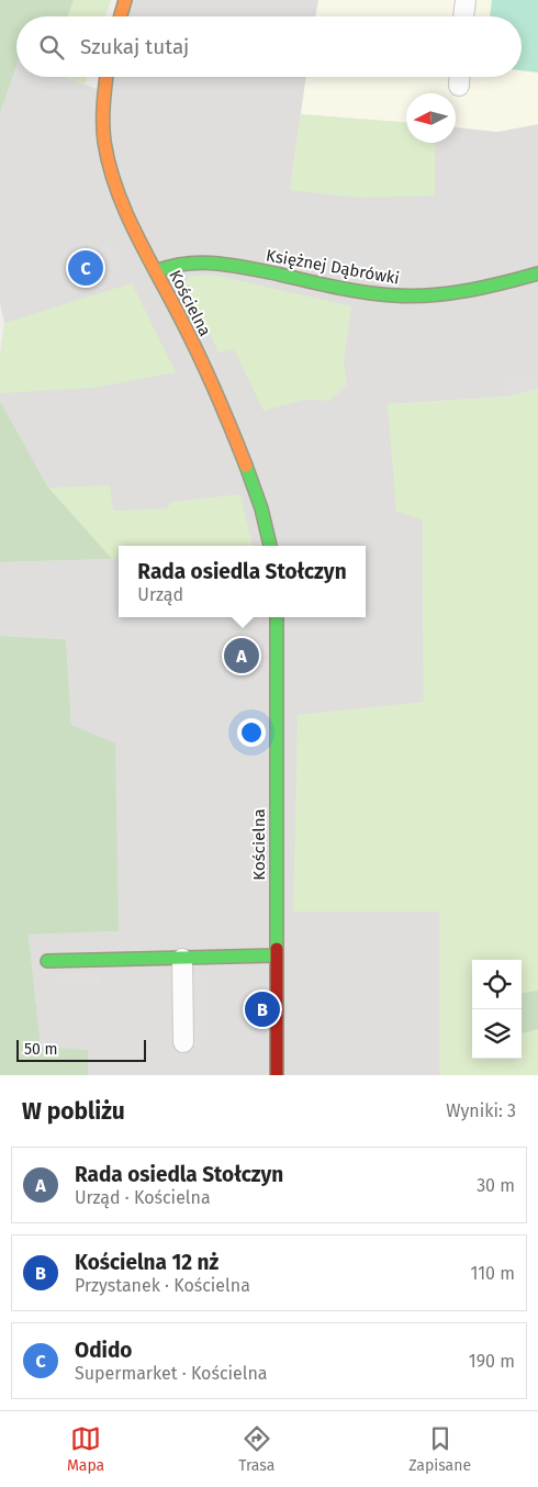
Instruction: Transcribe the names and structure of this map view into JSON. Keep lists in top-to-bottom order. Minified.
{"streets":{"street":["Księżnej Dąbrówki","Kościelna"]},"crossings":[["Księżnej Dąbrówki","Kościelna"]],"scale_bar":"50 m","north":"left","page":{"search":"Szukaj tutaj","pins":["C","A","B"],"popup":["Rada osiedla Stołczyn","Urząd"],"scale":"50 m","heading":["W pobliżu","Wyniki: 3"],"list":[{"mark":"A","name":"Rada osiedla Stołczyn","note":"Urząd · Kościelna","value":"30 m"},{"mark":"B","name":"Kościelna 12 nż","note":"Przystanek · Kościelna","value":"110 m"},{"mark":"C","name":"Odido","note":"Supermarket · Kościelna","value":"190 m"}],"nav":["Mapa","Trasa","Zapisane"]}}
